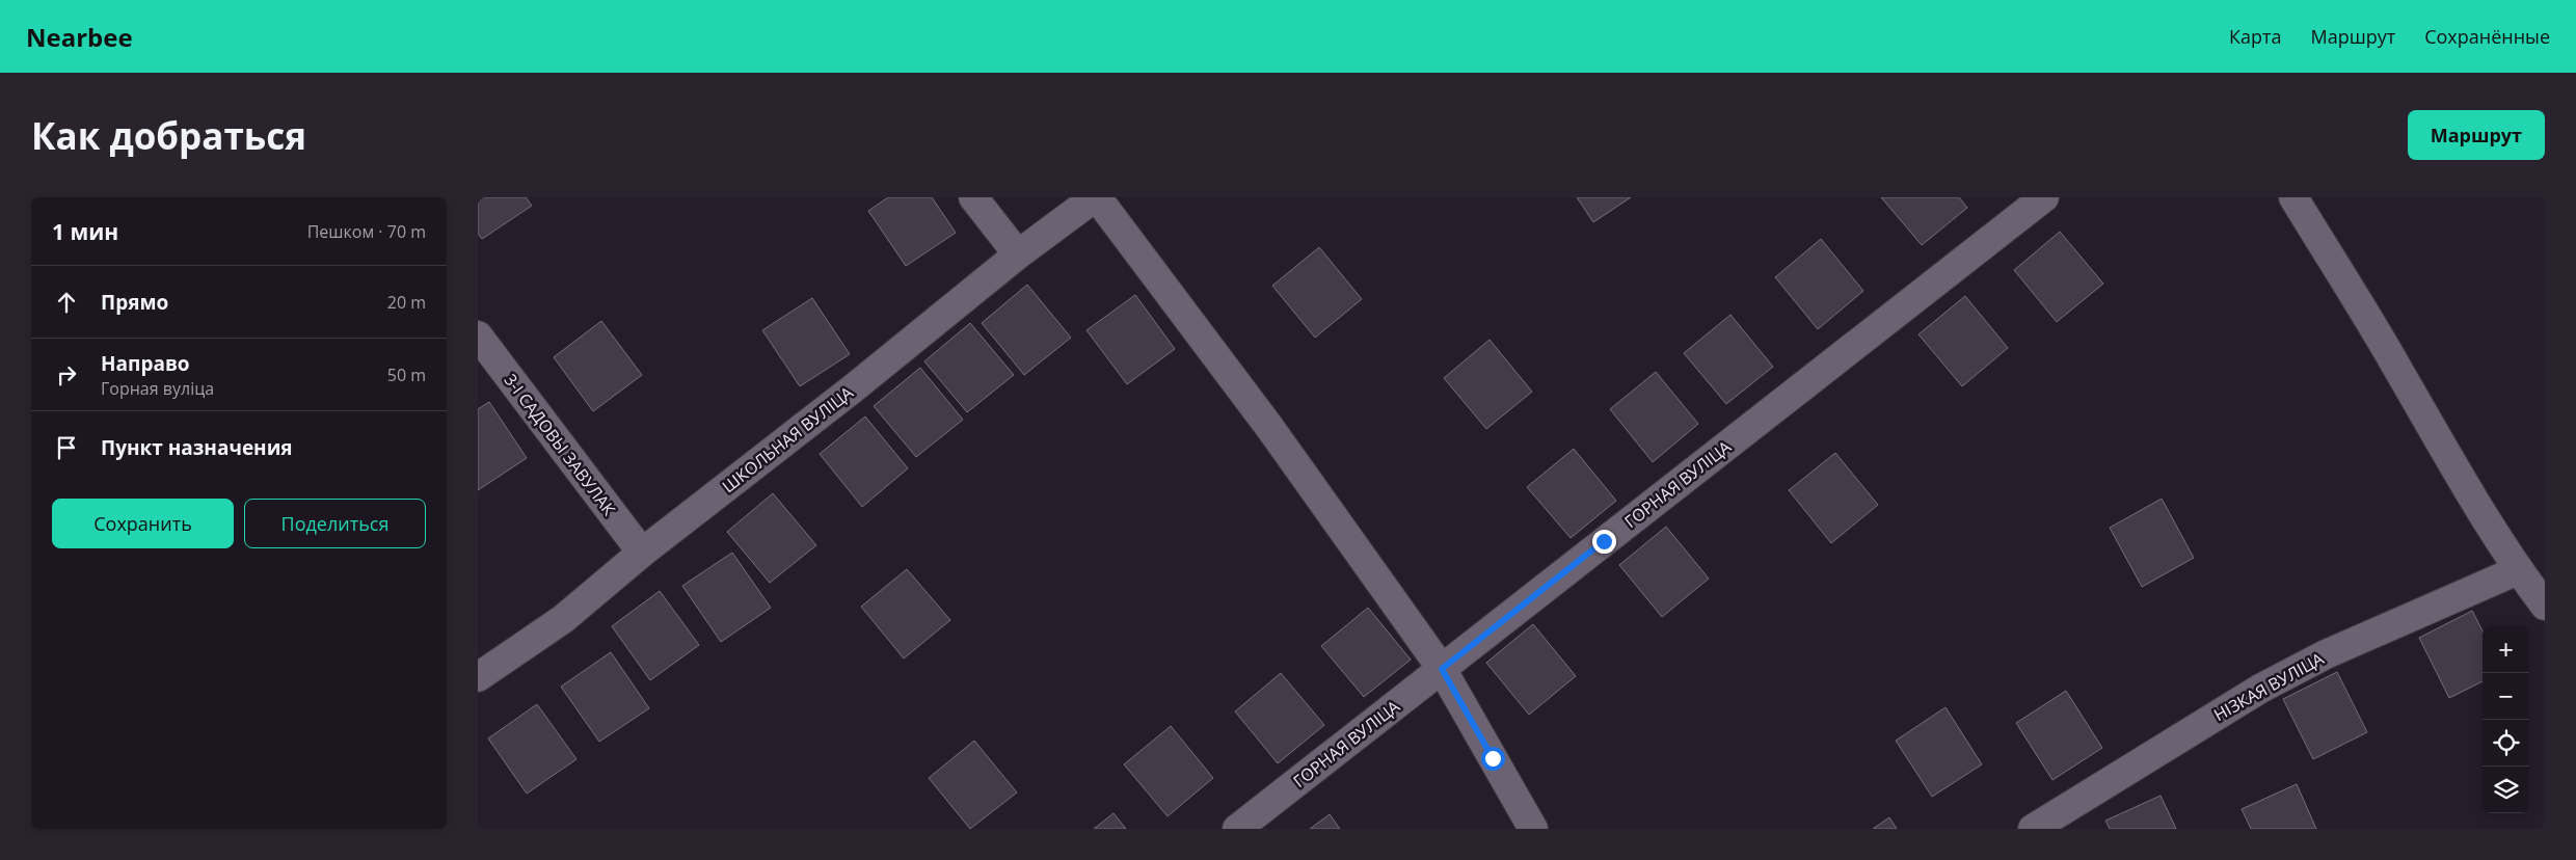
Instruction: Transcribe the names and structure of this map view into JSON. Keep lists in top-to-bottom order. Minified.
{"streets":{"street":["ШКОЛЬНАЯ ВУЛІЦА","3-І САДОВЫ ЗАВУЛАК","ГОРНАЯ ВУЛІЦА","НІЗКАЯ ВУЛІЦА"]},"crossings":[["ШКОЛЬНАЯ ВУЛІЦА","3-І САДОВЫ ЗАВУЛАК"]],"page":{"header":"Nearbee","nav":["Карта","Маршрут","Сохранённые"],"buttons":["Маршрут",["Сохранить","Поделиться"]],"title":"Как добраться","heading":["1 мин","Пешком · 70 m"],"list":[["Прямо","20 m"],["Направо","Горная вуліца","50 m"],"Пункт назначения"],"map_buttons":["+","−"]}}
